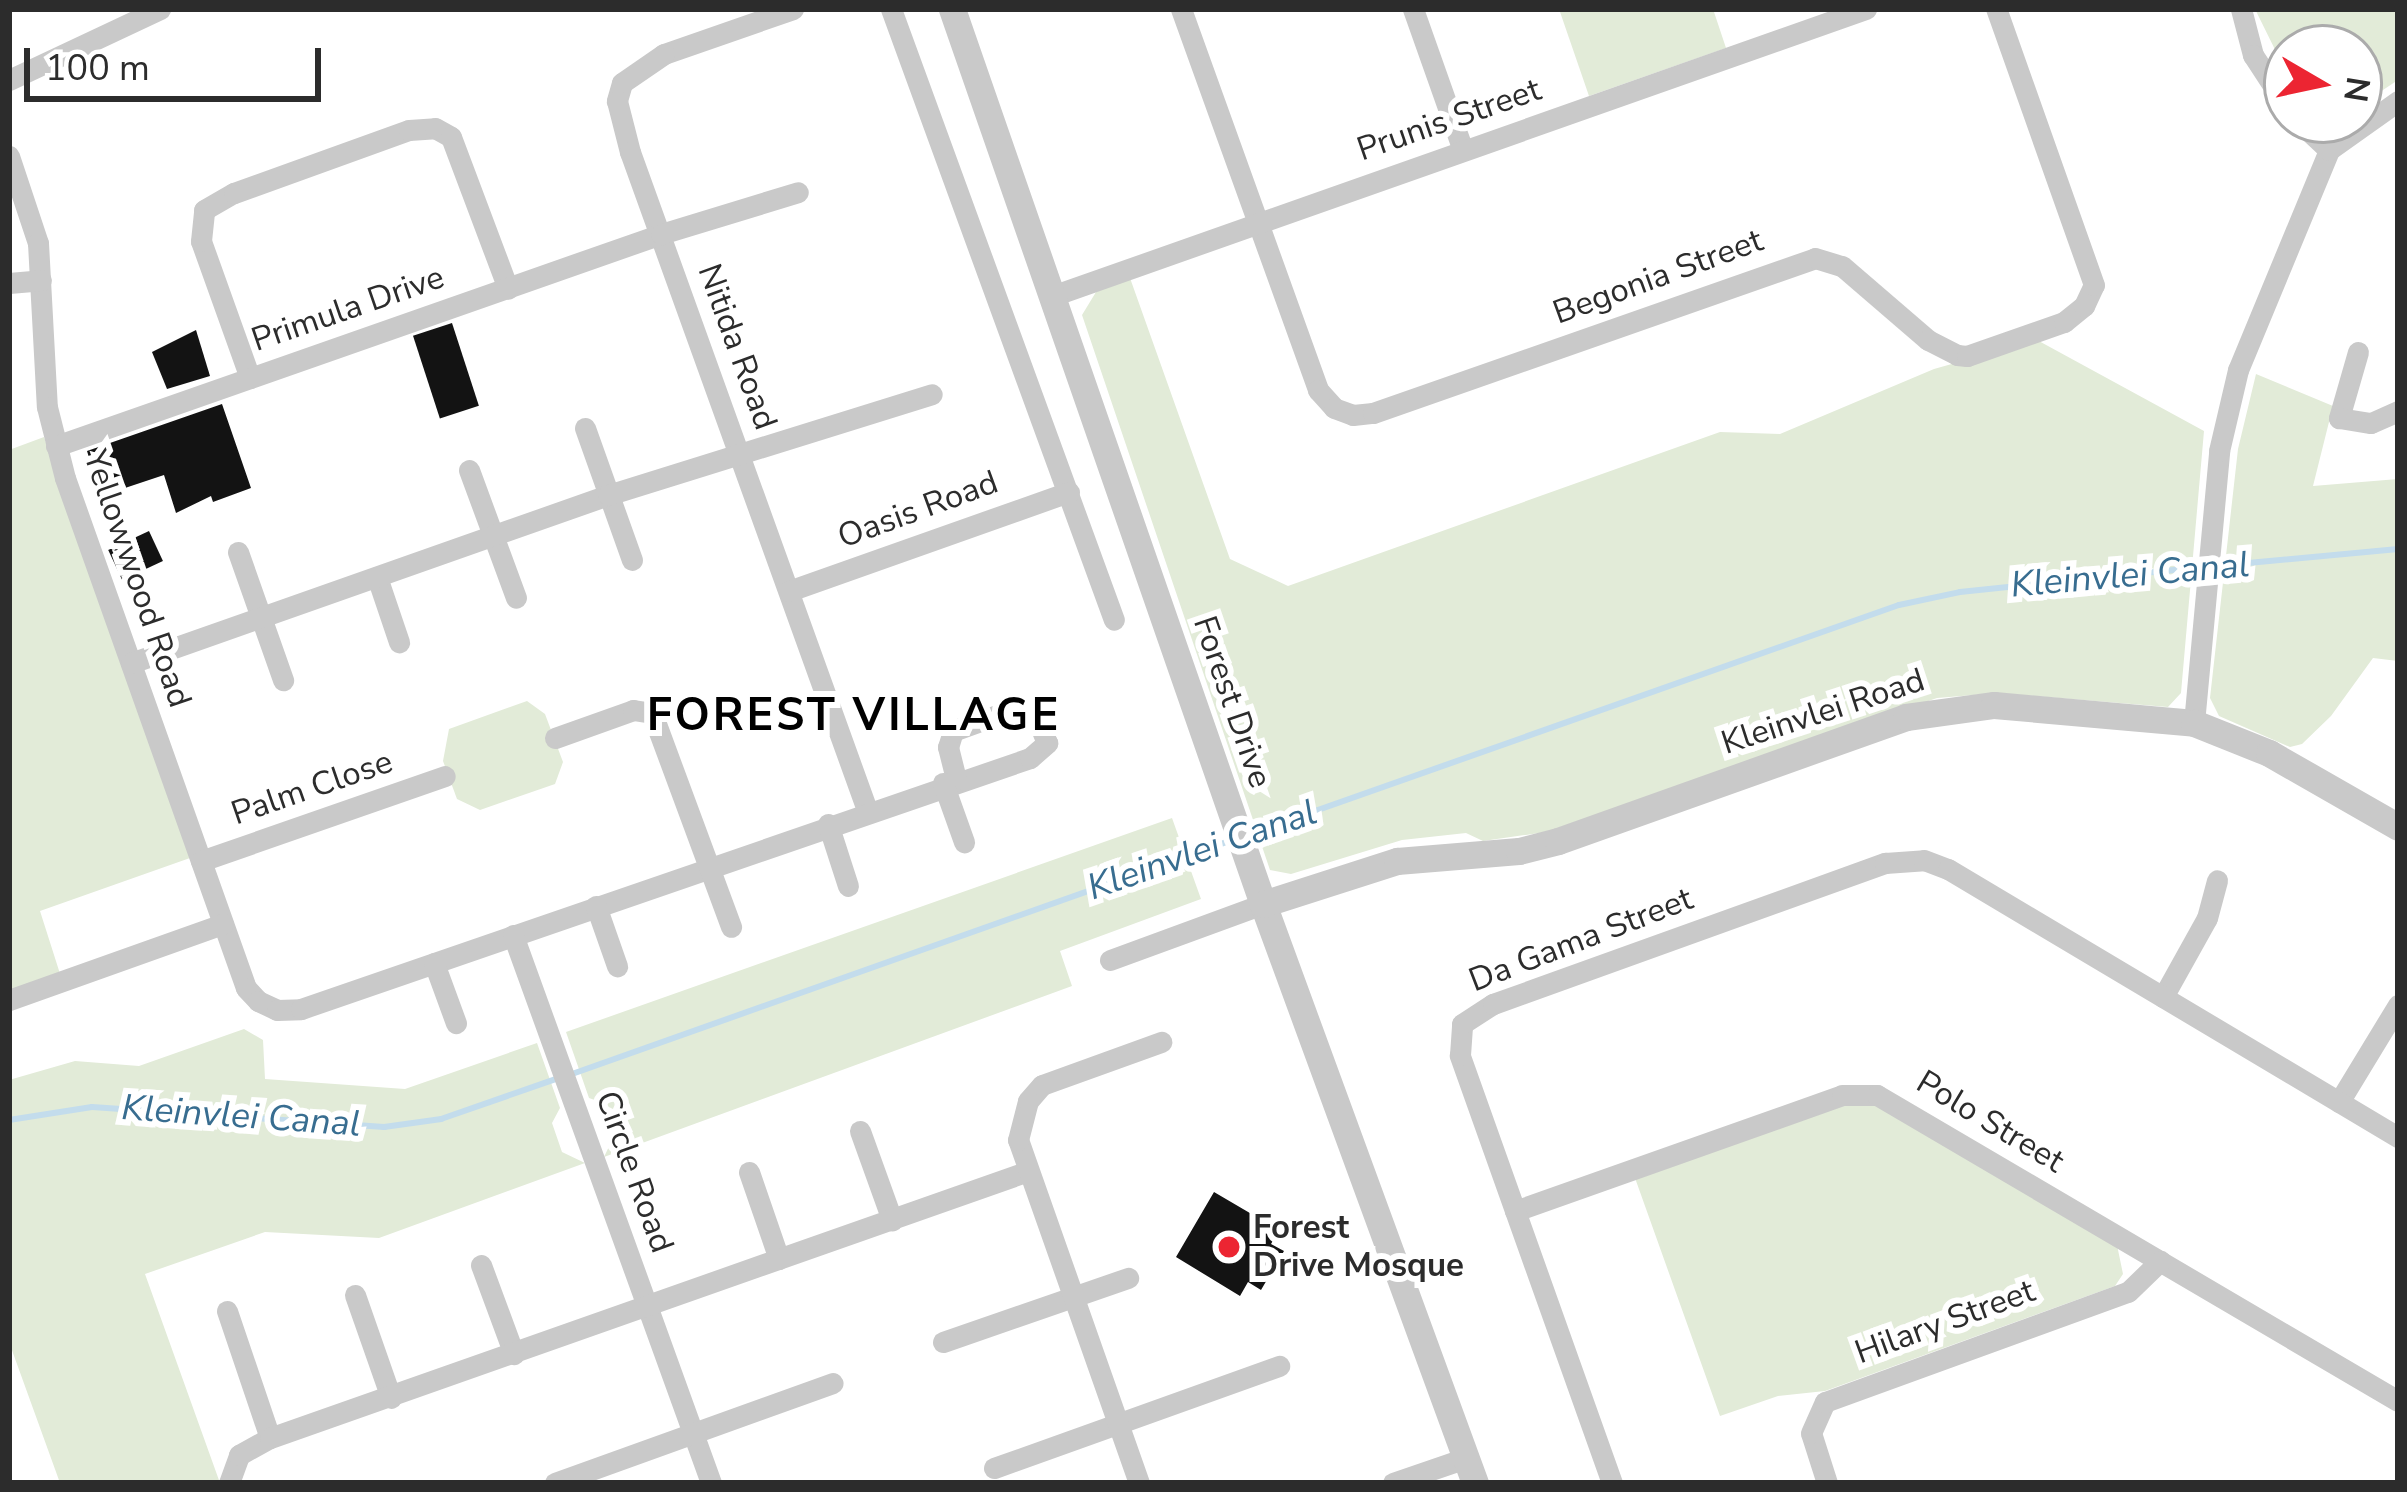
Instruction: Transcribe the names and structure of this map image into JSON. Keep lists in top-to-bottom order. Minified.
{"streets":{"street":["Prunis Street","Begonia Street","Primula Drive","Nitida Road","Oasis Road","Yellowwood Road","Forest Drive","Kleinvlei Road","Palm Close","Da Gama Street","Polo Street","Circle Road","Hilary Street"]},"crossings":[["Prunis Street","Begonia Street"],["Prunis Street","Forest Drive"],["Primula Drive","Nitida Road"],["Primula Drive","Yellowwood Road"],["Nitida Road","Oasis Road"],["Yellowwood Road","Palm Close"],["Forest Drive","Kleinvlei Road"],["Da Gama Street","Polo Street"],["Polo Street","Hilary Street"]],"districts":["FOREST VILLAGE"],"water":["Kleinvlei Canal"],"places":["Forest Drive Mosque"],"scale_bar":"100 m","north":"right"}
